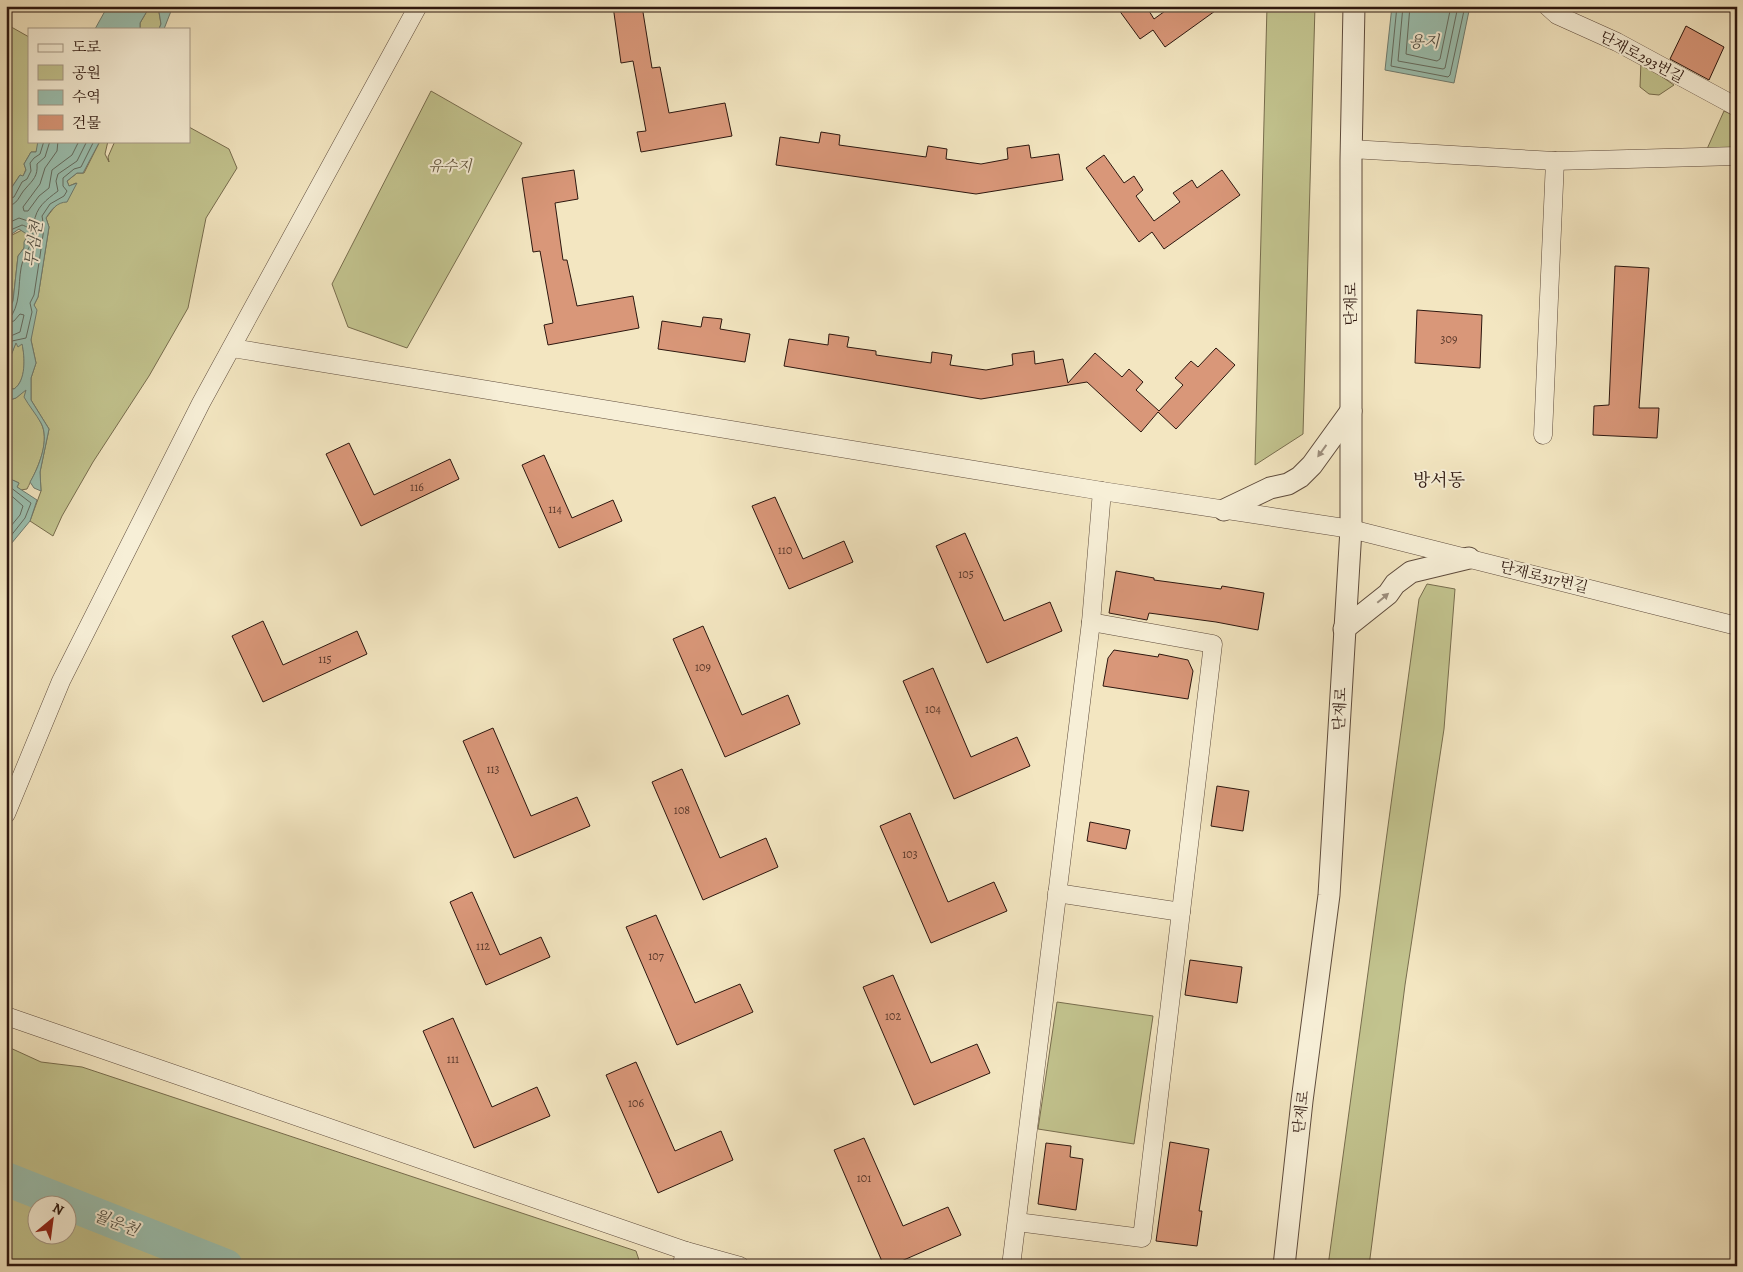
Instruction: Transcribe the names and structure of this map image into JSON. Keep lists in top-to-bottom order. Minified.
{"streets":{"street":["단재로293번길","단재로","단재로317번길"]},"crossings":[["단재로","단재로317번길"]],"districts":["방서동"],"water":["용지","무심천","월운천"],"parks":["유수지"],"house_numbers":["309","116","114","110","105","115","109","104","113","108","103","112","107","102","111","106","101"],"legend":["도로","공원","수역","건물"],"north":"top right"}
